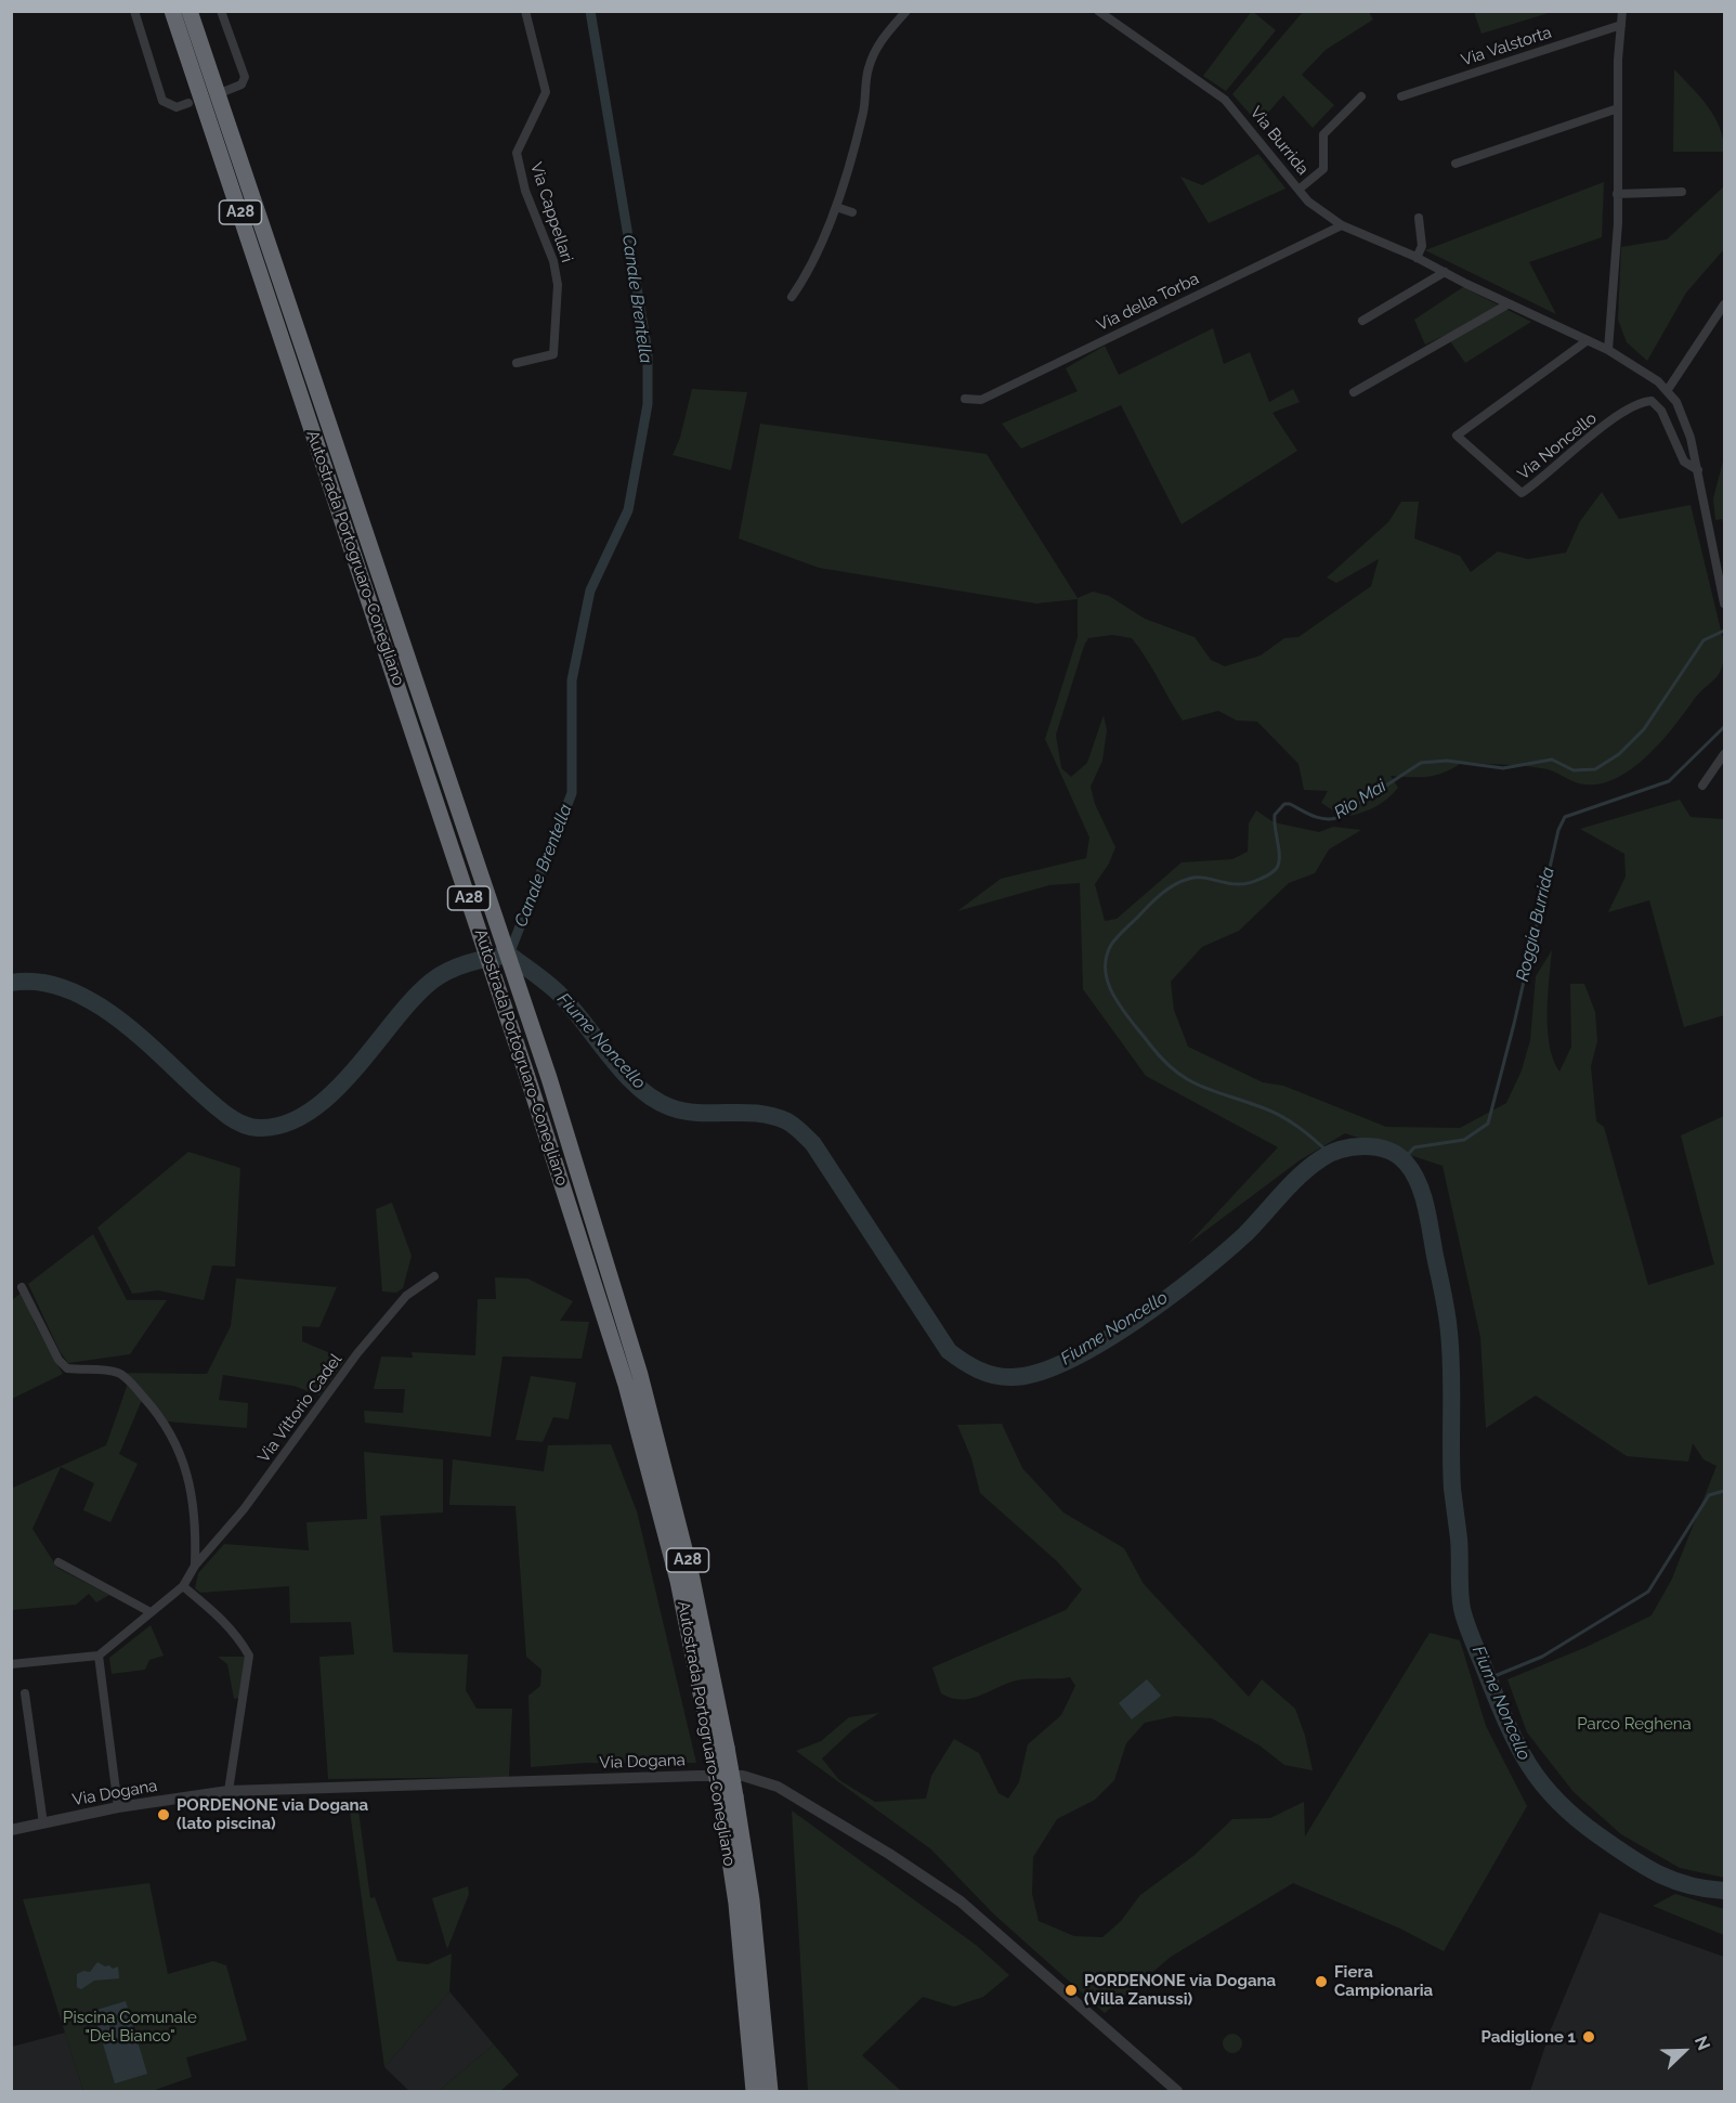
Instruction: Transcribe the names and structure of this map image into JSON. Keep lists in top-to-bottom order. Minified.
{"streets":{"highway":["A28","Autostrada Portogruaro-Conegliano"],"street":["Via Valstorta","Via Burrida","Via Cappellari","Via della Torba","Via Noncello","Via Vittorio Cadel","Via Dogana"]},"crossings":[["Via Burrida","Via della Torba"],["Via Burrida","Via Noncello"]],"water":["Canale Brentella","Rio Mai","Roggia Burrida","Fiume Noncello"],"parks":["Parco Reghena","Piscina Comunale \"Del Bianco\""],"places":["PORDENONE via Dogana (lato piscina)","Fiera Campionaria","PORDENONE via Dogana (Villa Zanussi)","Padiglione 1"],"north":"top right"}
